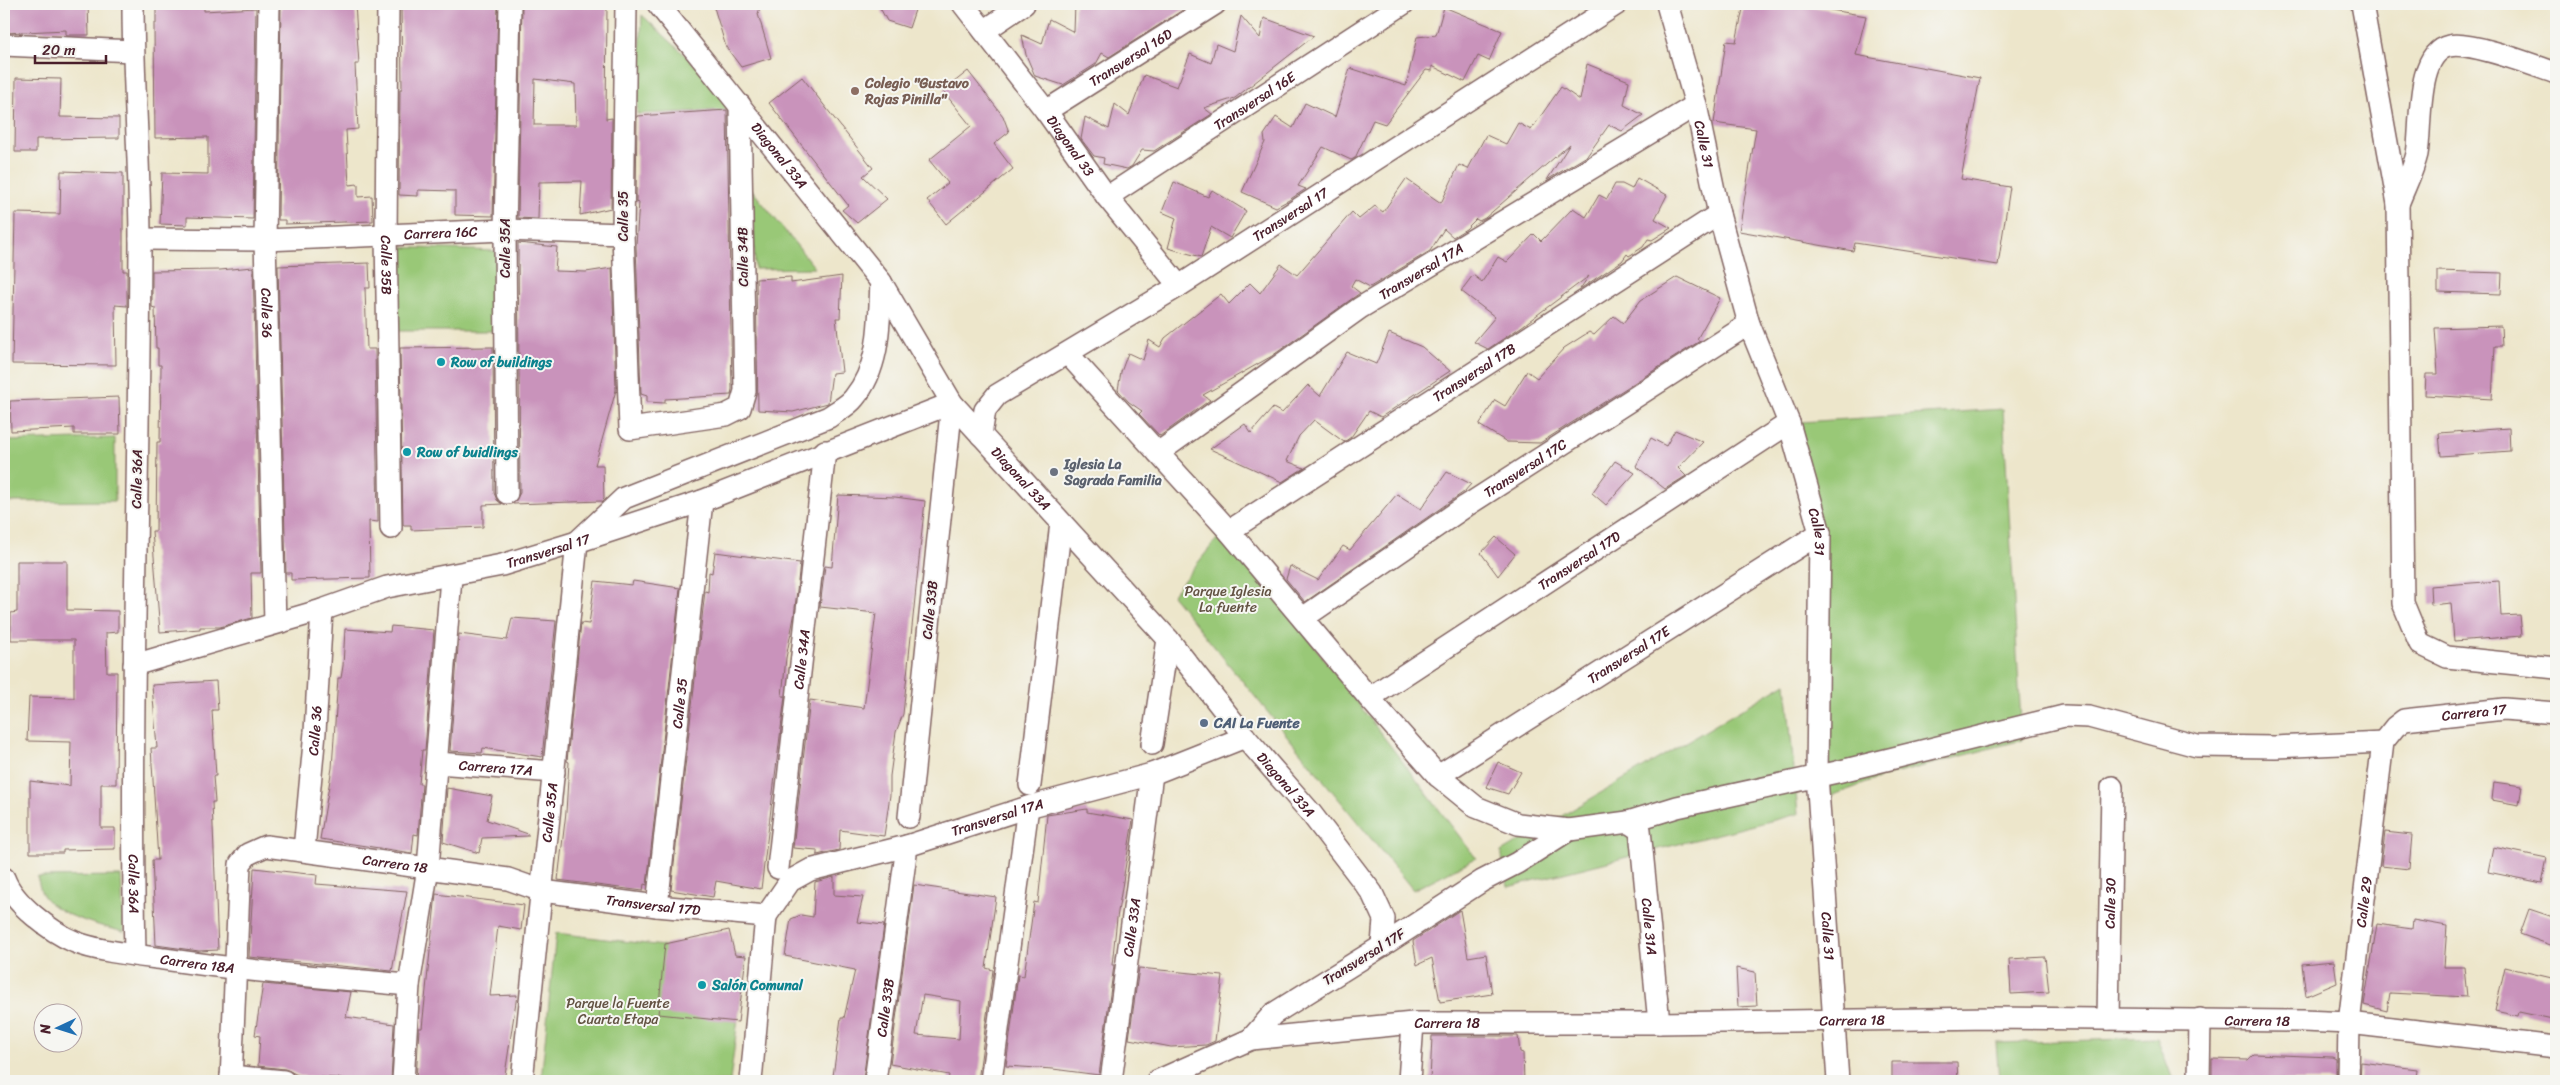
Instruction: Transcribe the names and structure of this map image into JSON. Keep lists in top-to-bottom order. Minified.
{"streets":{"street":["Transversal 16D","Transversal 16E","Calle 31","Diagonal 33","Diagonal 33A","Transversal 17","Calle 35","Carrera 16C","Calle 35A","Calle 34B","Calle 35B","Transversal 17A","Calle 36","Transversal 17B","Transversal 17C","Calle 36A","Transversal 17D","Calle 33B","Transversal 17E","Calle 34A","Carrera 17","Carrera 17A","Carrera 18","Calle 29","Calle 30","Calle 31A","Calle 33A","Transversal 17F","Carrera 18A"]},"crossings":[["Transversal 16D","Diagonal 33"],["Transversal 16E","Diagonal 33"],["Calle 31","Transversal 17A"],["Calle 31","Transversal 17B"],["Calle 31","Transversal 17C"],["Calle 31","Transversal 17D"],["Calle 31","Transversal 17E"],["Calle 31","Carrera 17"],["Calle 31","Carrera 18"],["Diagonal 33","Transversal 17"],["Diagonal 33A","Transversal 17"],["Diagonal 33A","Calle 34B"],["Diagonal 33A","Transversal 17A"],["Diagonal 33A","Calle 33B"],["Diagonal 33A","Transversal 17F"],["Transversal 17","Calle 35"],["Transversal 17","Calle 35A"],["Transversal 17","Calle 36"],["Transversal 17","Calle 36A"],["Transversal 17","Calle 33B"],["Transversal 17","Calle 34A"],["Calle 35","Carrera 16C"],["Calle 35","Calle 34B"],["Calle 35","Transversal 17D"],["Carrera 16C","Calle 35A"],["Carrera 16C","Calle 35B"],["Carrera 16C","Calle 36"],["Carrera 16C","Calle 36A"],["Calle 35A","Transversal 17D"],["Calle 35A","Carrera 17A"],["Calle 35A","Carrera 18"],["Transversal 17A","Transversal 17D"],["Transversal 17A","Calle 33B"],["Transversal 17A","Calle 33A"],["Calle 36","Carrera 18"],["Calle 36A","Carrera 18A"],["Transversal 17D","Carrera 18"],["Carrera 17","Calle 29"],["Carrera 17","Calle 31A"],["Carrera 18","Calle 29"],["Carrera 18","Calle 30"],["Carrera 18","Calle 31A"],["Carrera 18","Transversal 17F"],["Carrera 18","Carrera 18A"]],"parks":["Parque Iglesia La fuente","Parque la Fuente Cuarta Etapa"],"places":["Colegio \"Gustavo Rojas Pinilla\"","Row of buildings","Row of buidlings","Iglesia La Sagrada Familia","CAI La Fuente","Salón Comunal"],"scale_bar":"20 m","north":"left"}
